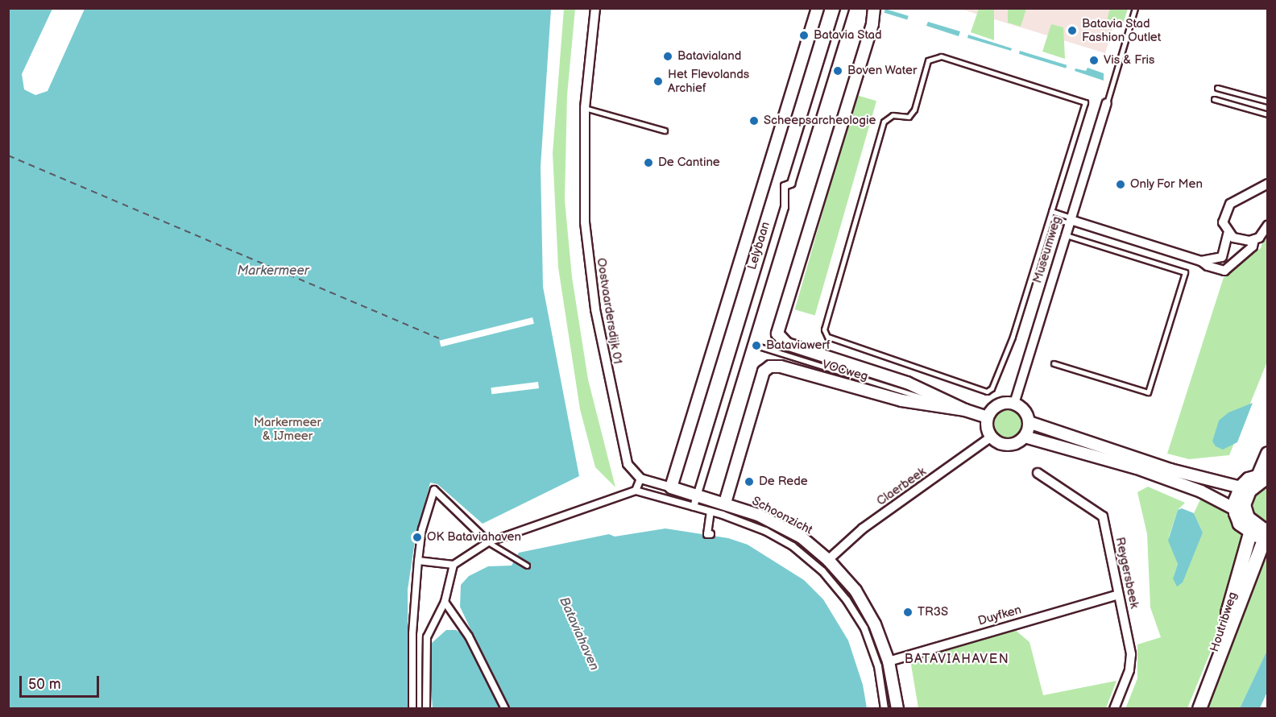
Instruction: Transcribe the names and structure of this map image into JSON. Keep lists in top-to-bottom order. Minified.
{"streets":{"main road":["Houtribweg"],"street":["Lelybaan","Museumweg","Oostvaardersdijk 01","VOCweg","Claerbeek","Schoonzicht","Reygersbeek","Duyfken"]},"crossings":[["Lelybaan","Schoonzicht"],["Museumweg","VOCweg"],["Museumweg","Claerbeek"],["VOCweg","Claerbeek"],["VOCweg","Schoonzicht"],["Claerbeek","Schoonzicht"],["Schoonzicht","Duyfken"],["Reygersbeek","Duyfken"]],"districts":["BATAVIAHAVEN"],"water":["Markermeer","Bataviahaven"],"parks":["Markermeer & IJmeer"],"places":["Batavia Stad Fashion Outlet","Batavia Stad","Batavialand","Vis & Fris","Boven Water","Het Flevolands Archief","Scheepsarcheologie","De Cantine","Only For Men","Bataviawerf","De Rede","OK Bataviahaven","TR3S"],"scale_bar":"50 m"}
